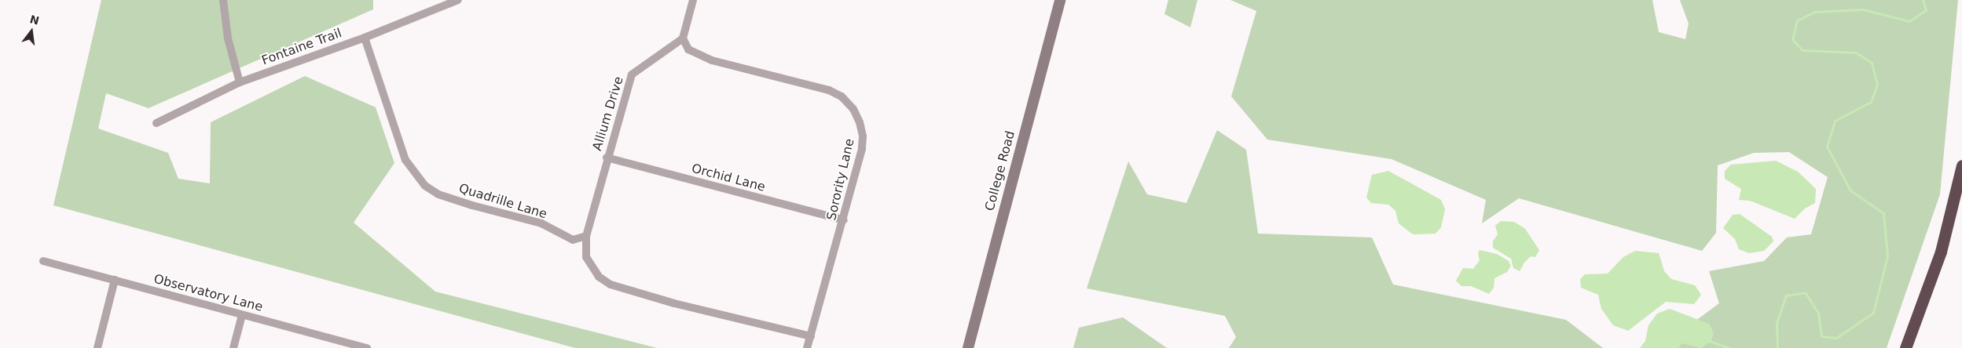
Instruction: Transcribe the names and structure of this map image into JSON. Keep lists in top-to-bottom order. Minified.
{"streets":{"street":["Fontaine Trail","Allium Drive","College Road","Orchid Lane","Sorority Lane","Quadrille Lane","Observatory Lane"]},"crossings":[["Fontaine Trail","Quadrille Lane"],["Allium Drive","Orchid Lane"],["Allium Drive","Sorority Lane"],["Allium Drive","Quadrille Lane"],["Orchid Lane","Sorority Lane"]],"north":"top"}
